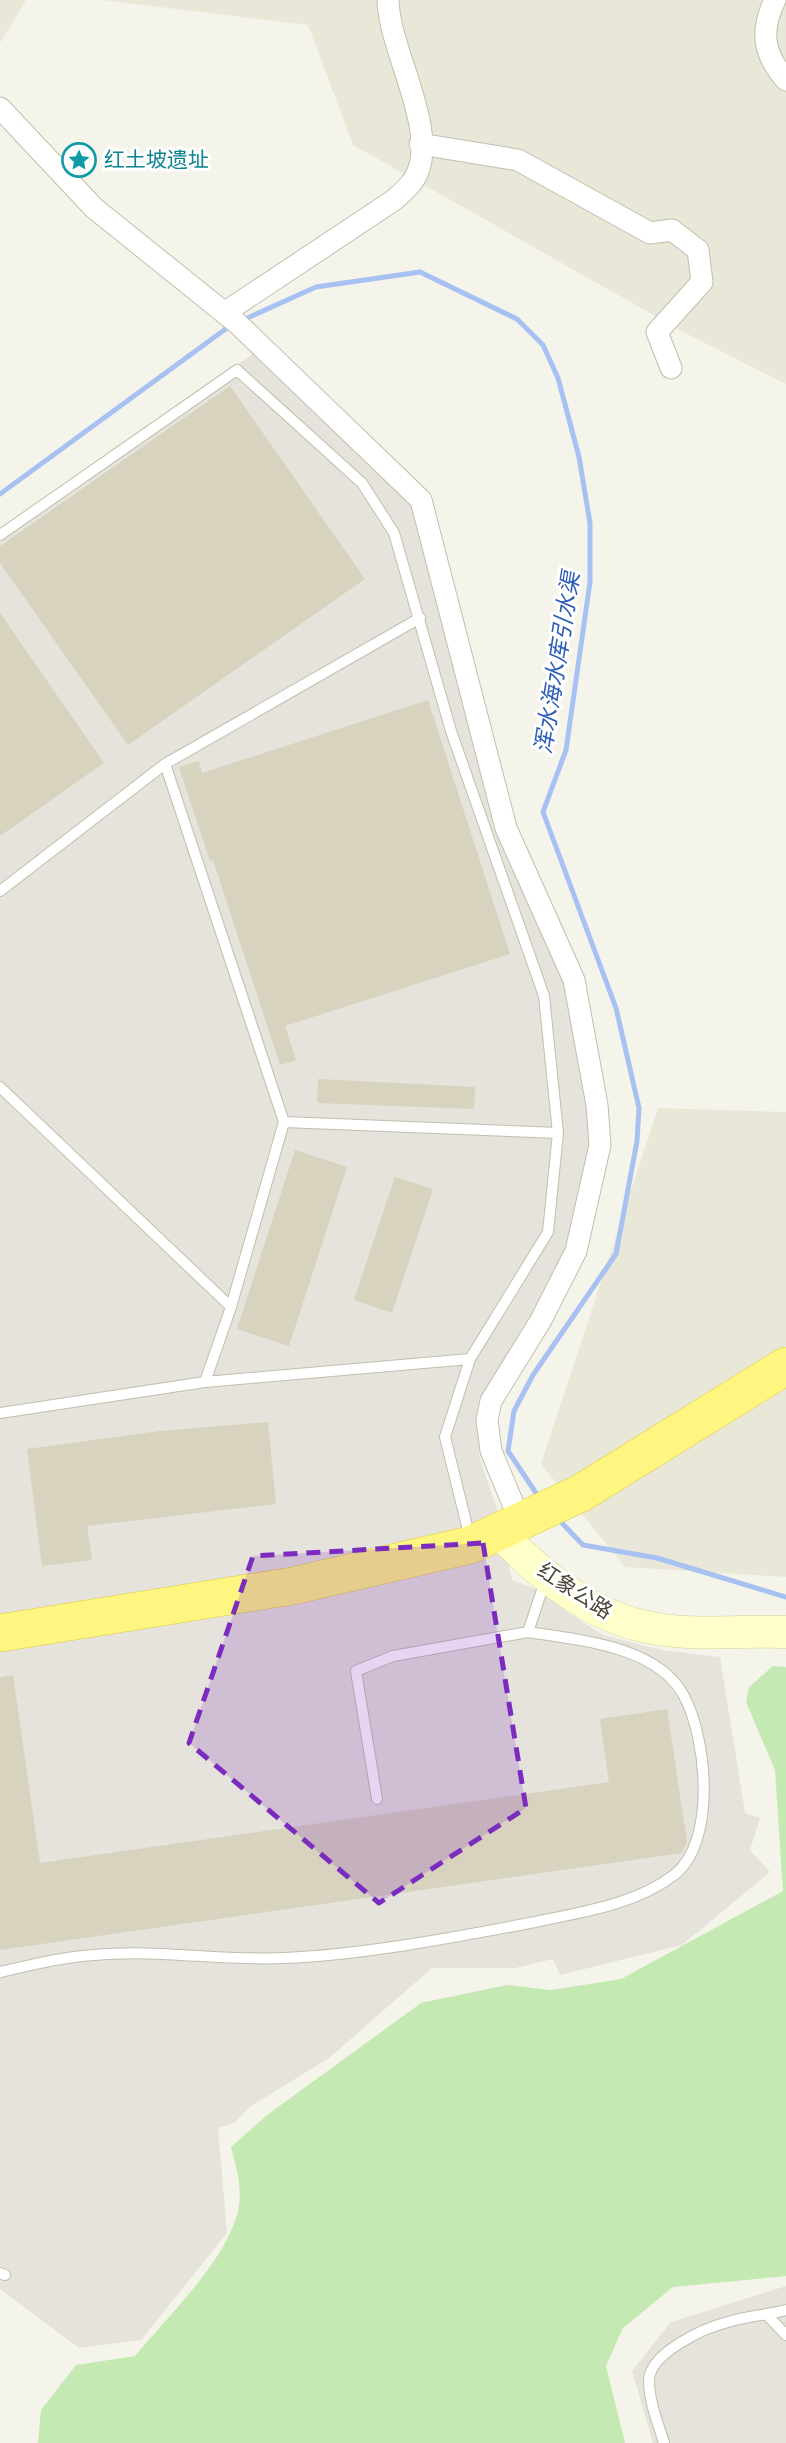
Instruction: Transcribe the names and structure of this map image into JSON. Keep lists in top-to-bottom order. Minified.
{"streets":{"main road":["红象公路"]},"water":["浑水海水库引水渠"],"places":{"place":["红土坡遗址"]}}
